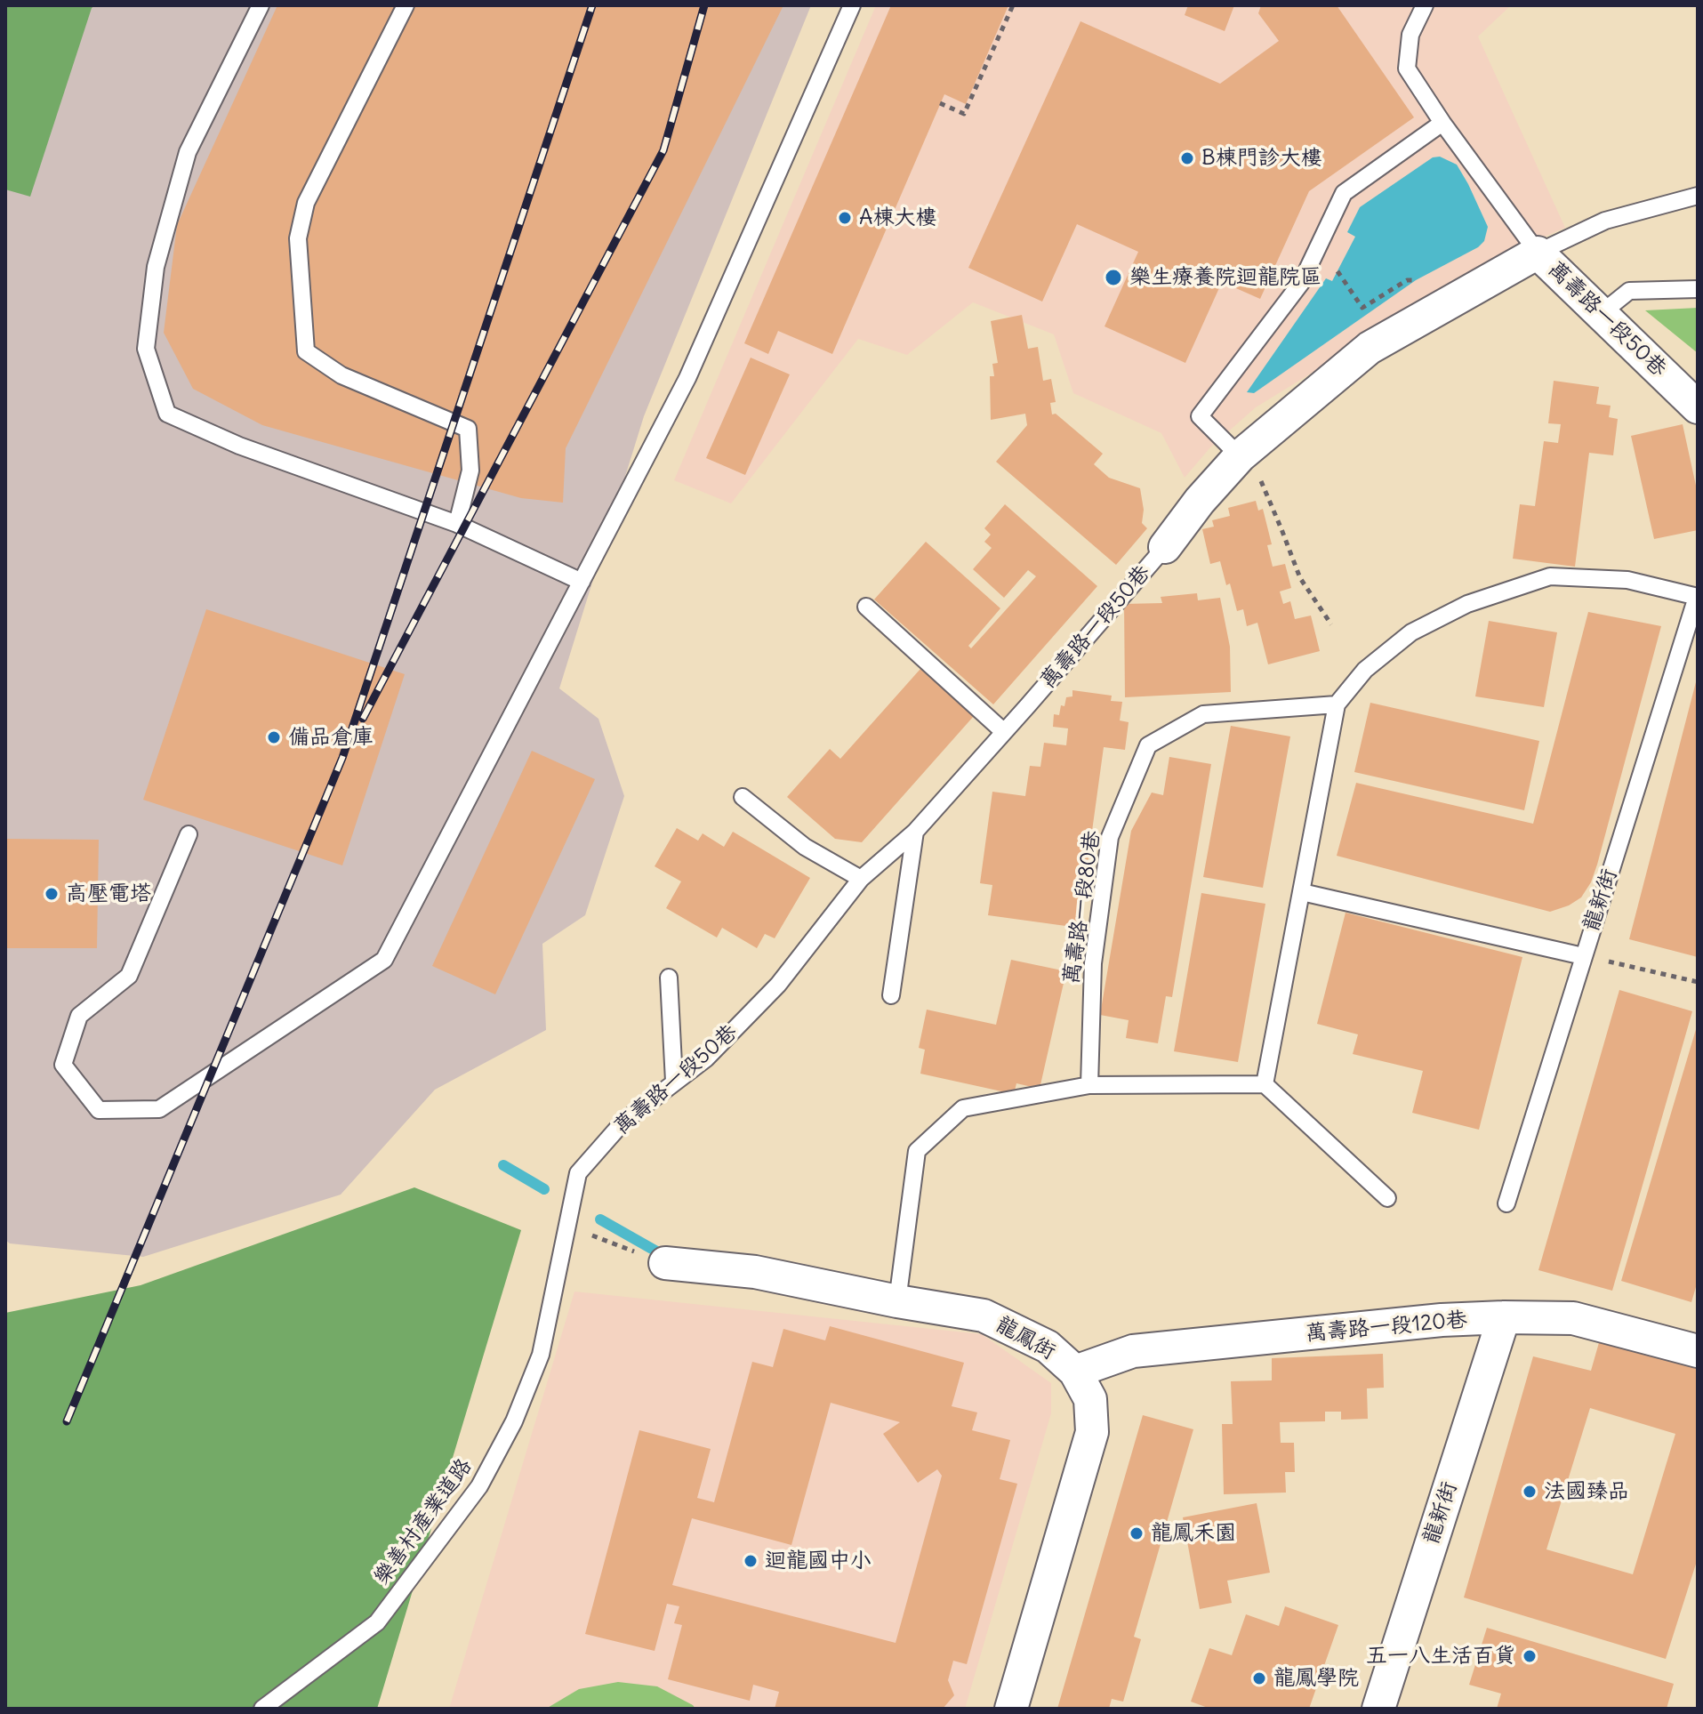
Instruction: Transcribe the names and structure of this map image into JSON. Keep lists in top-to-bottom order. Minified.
{"streets":{"street":["萬壽路一段50巷","龍新街","萬壽路一段120巷","龍鳳街"],"lane":["萬壽路一段80巷","樂善村產業道路"]},"crossings":[["萬壽路一段50巷","樂善村產業道路"],["龍新街","萬壽路一段120巷"],["萬壽路一段120巷","龍鳳街"]],"places":["B棟門診大樓","A棟大樓","樂生療養院迴龍院區","備品倉庫","高壓電塔","法國臻品","龍鳳禾園","迴龍國中小","五一八生活百貨","龍鳳學院"]}
